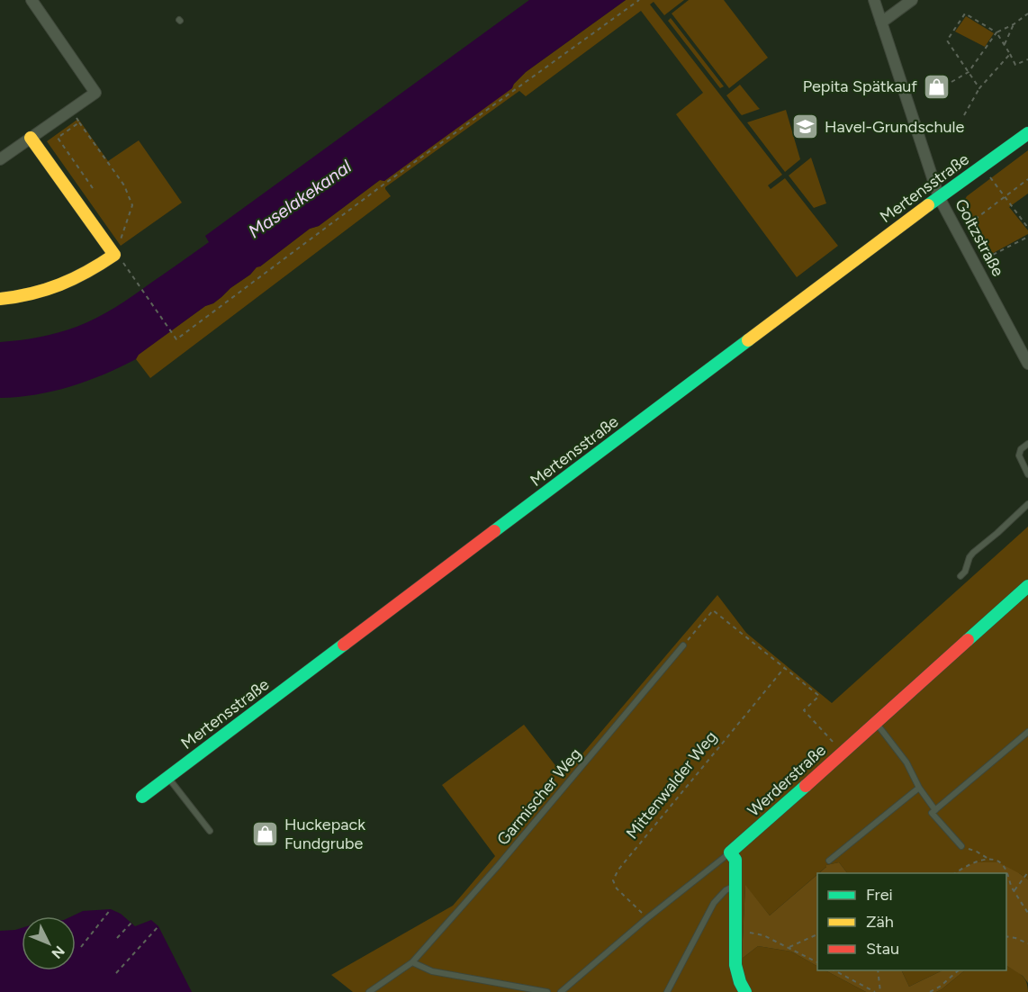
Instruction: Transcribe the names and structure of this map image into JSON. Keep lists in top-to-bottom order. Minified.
{"streets":{"street":["Mertensstraße","Goltzstraße","Werderstraße"],"lane":["Garmischer Weg"],"path":["Mittenwalder Weg"]},"crossings":[["Mertensstraße","Goltzstraße"],["Werderstraße","Mittenwalder Weg"]],"water":["Maselakekanal"],"places":{"shop":["Pepita Spätkauf","Huckepack Fundgrube"],"school or university":["Havel-Grundschule"]},"legend":["Frei","Zäh","Stau"],"north":"bottom right"}
